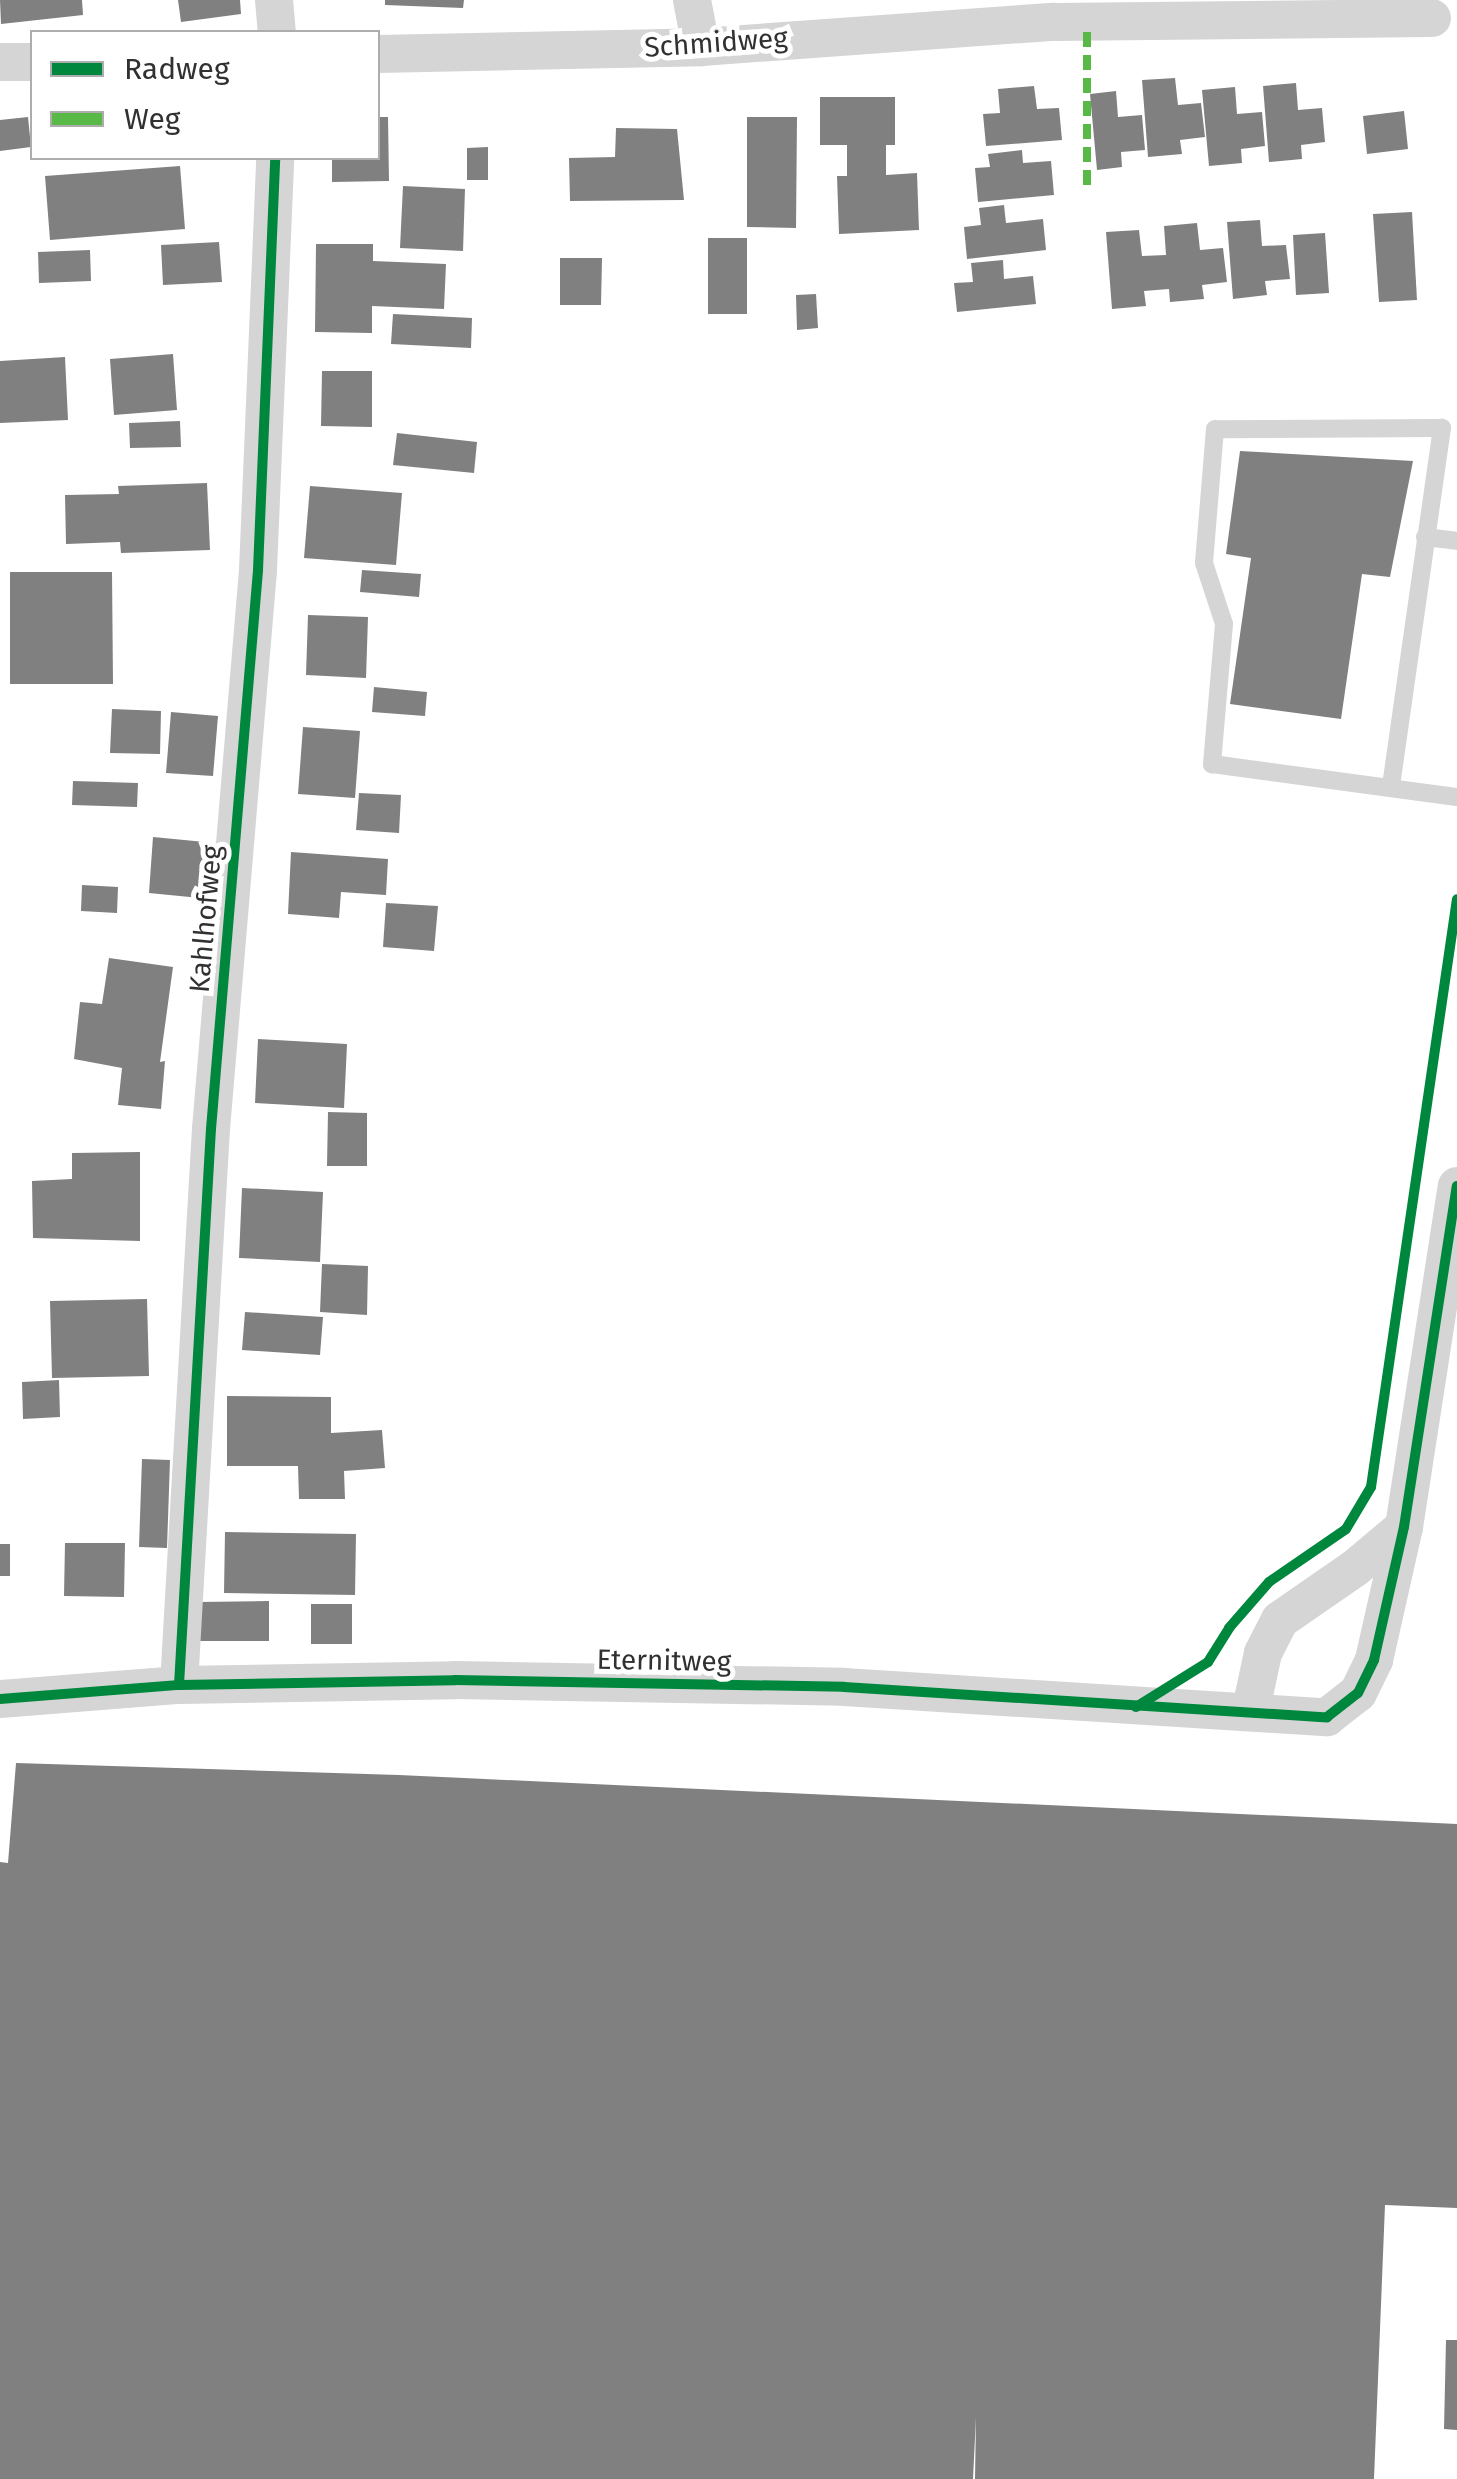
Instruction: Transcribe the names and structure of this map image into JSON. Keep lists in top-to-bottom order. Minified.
{"streets":{"street":["Schmidweg","Kahlhofweg","Eternitweg"]},"crossings":[["Kahlhofweg","Eternitweg"]],"legend":["Radweg","Weg"]}
